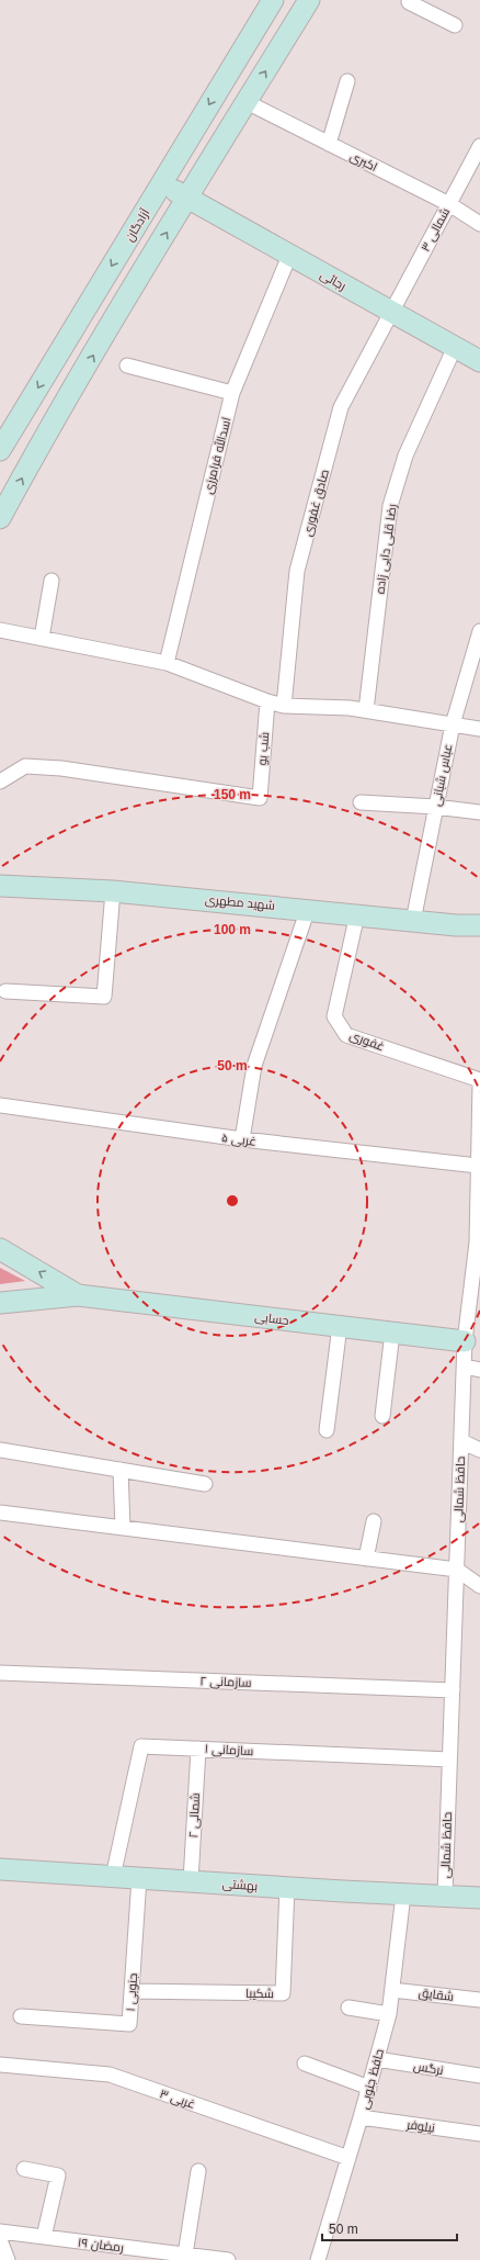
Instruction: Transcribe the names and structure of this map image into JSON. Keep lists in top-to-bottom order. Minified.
{"streets":{"main road":["آزادگان","رجائی","شهید مطهری","حسابی","بهشتی"],"street":["اکبری","۳ شمالی","اسدالله فرامرزی","صادق غفوری","رضا قلی دایی زاده","شب بو","عباس شبانی","غفوری","۵ غربی","حافظ شمالی","سازمانی ۲","سازمانی ۱","شمالی ۲","۱ جنوبی","شکیبا","شقایق","نرگس","حافظ جنوبی","۳ غربی","نیلوفر","۱۹ رمضان"]},"crossings":[["اکبری","۳ شمالی"],["آزادگان","رجائی"],["۳ شمالی","رجائی"],["۳ شمالی","صادق غفوری"],["رجائی","اسدالله فرامرزی"],["رجائی","صادق غفوری"],["رجائی","رضا قلی دایی زاده"],["عباس شبانی","شهید مطهری"],["شهید مطهری","غفوری"],["۵ غربی","حافظ شمالی"],["حسابی","حافظ شمالی"],["حافظ شمالی","سازمانی ۲"],["حافظ شمالی","سازمانی ۱"],["حافظ شمالی","بهشتی"],["سازمانی ۱","شمالی ۲"],["سازمانی ۱","بهشتی"],["شمالی ۲","بهشتی"],["بهشتی","۱ جنوبی"],["بهشتی","شکیبا"],["بهشتی","حافظ جنوبی"],["۱ جنوبی","شکیبا"],["شقایق","حافظ جنوبی"],["نرگس","حافظ جنوبی"],["حافظ جنوبی","۳ غربی"],["حافظ جنوبی","نیلوفر"]],"scale_bar":"50 m","rings":["150 m","100 m","50 m"]}
